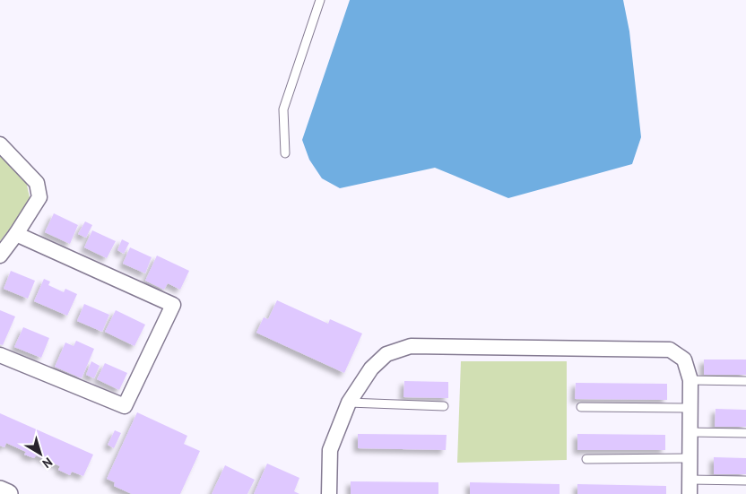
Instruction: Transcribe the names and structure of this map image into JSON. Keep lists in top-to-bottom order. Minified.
{"north":"bottom right"}
